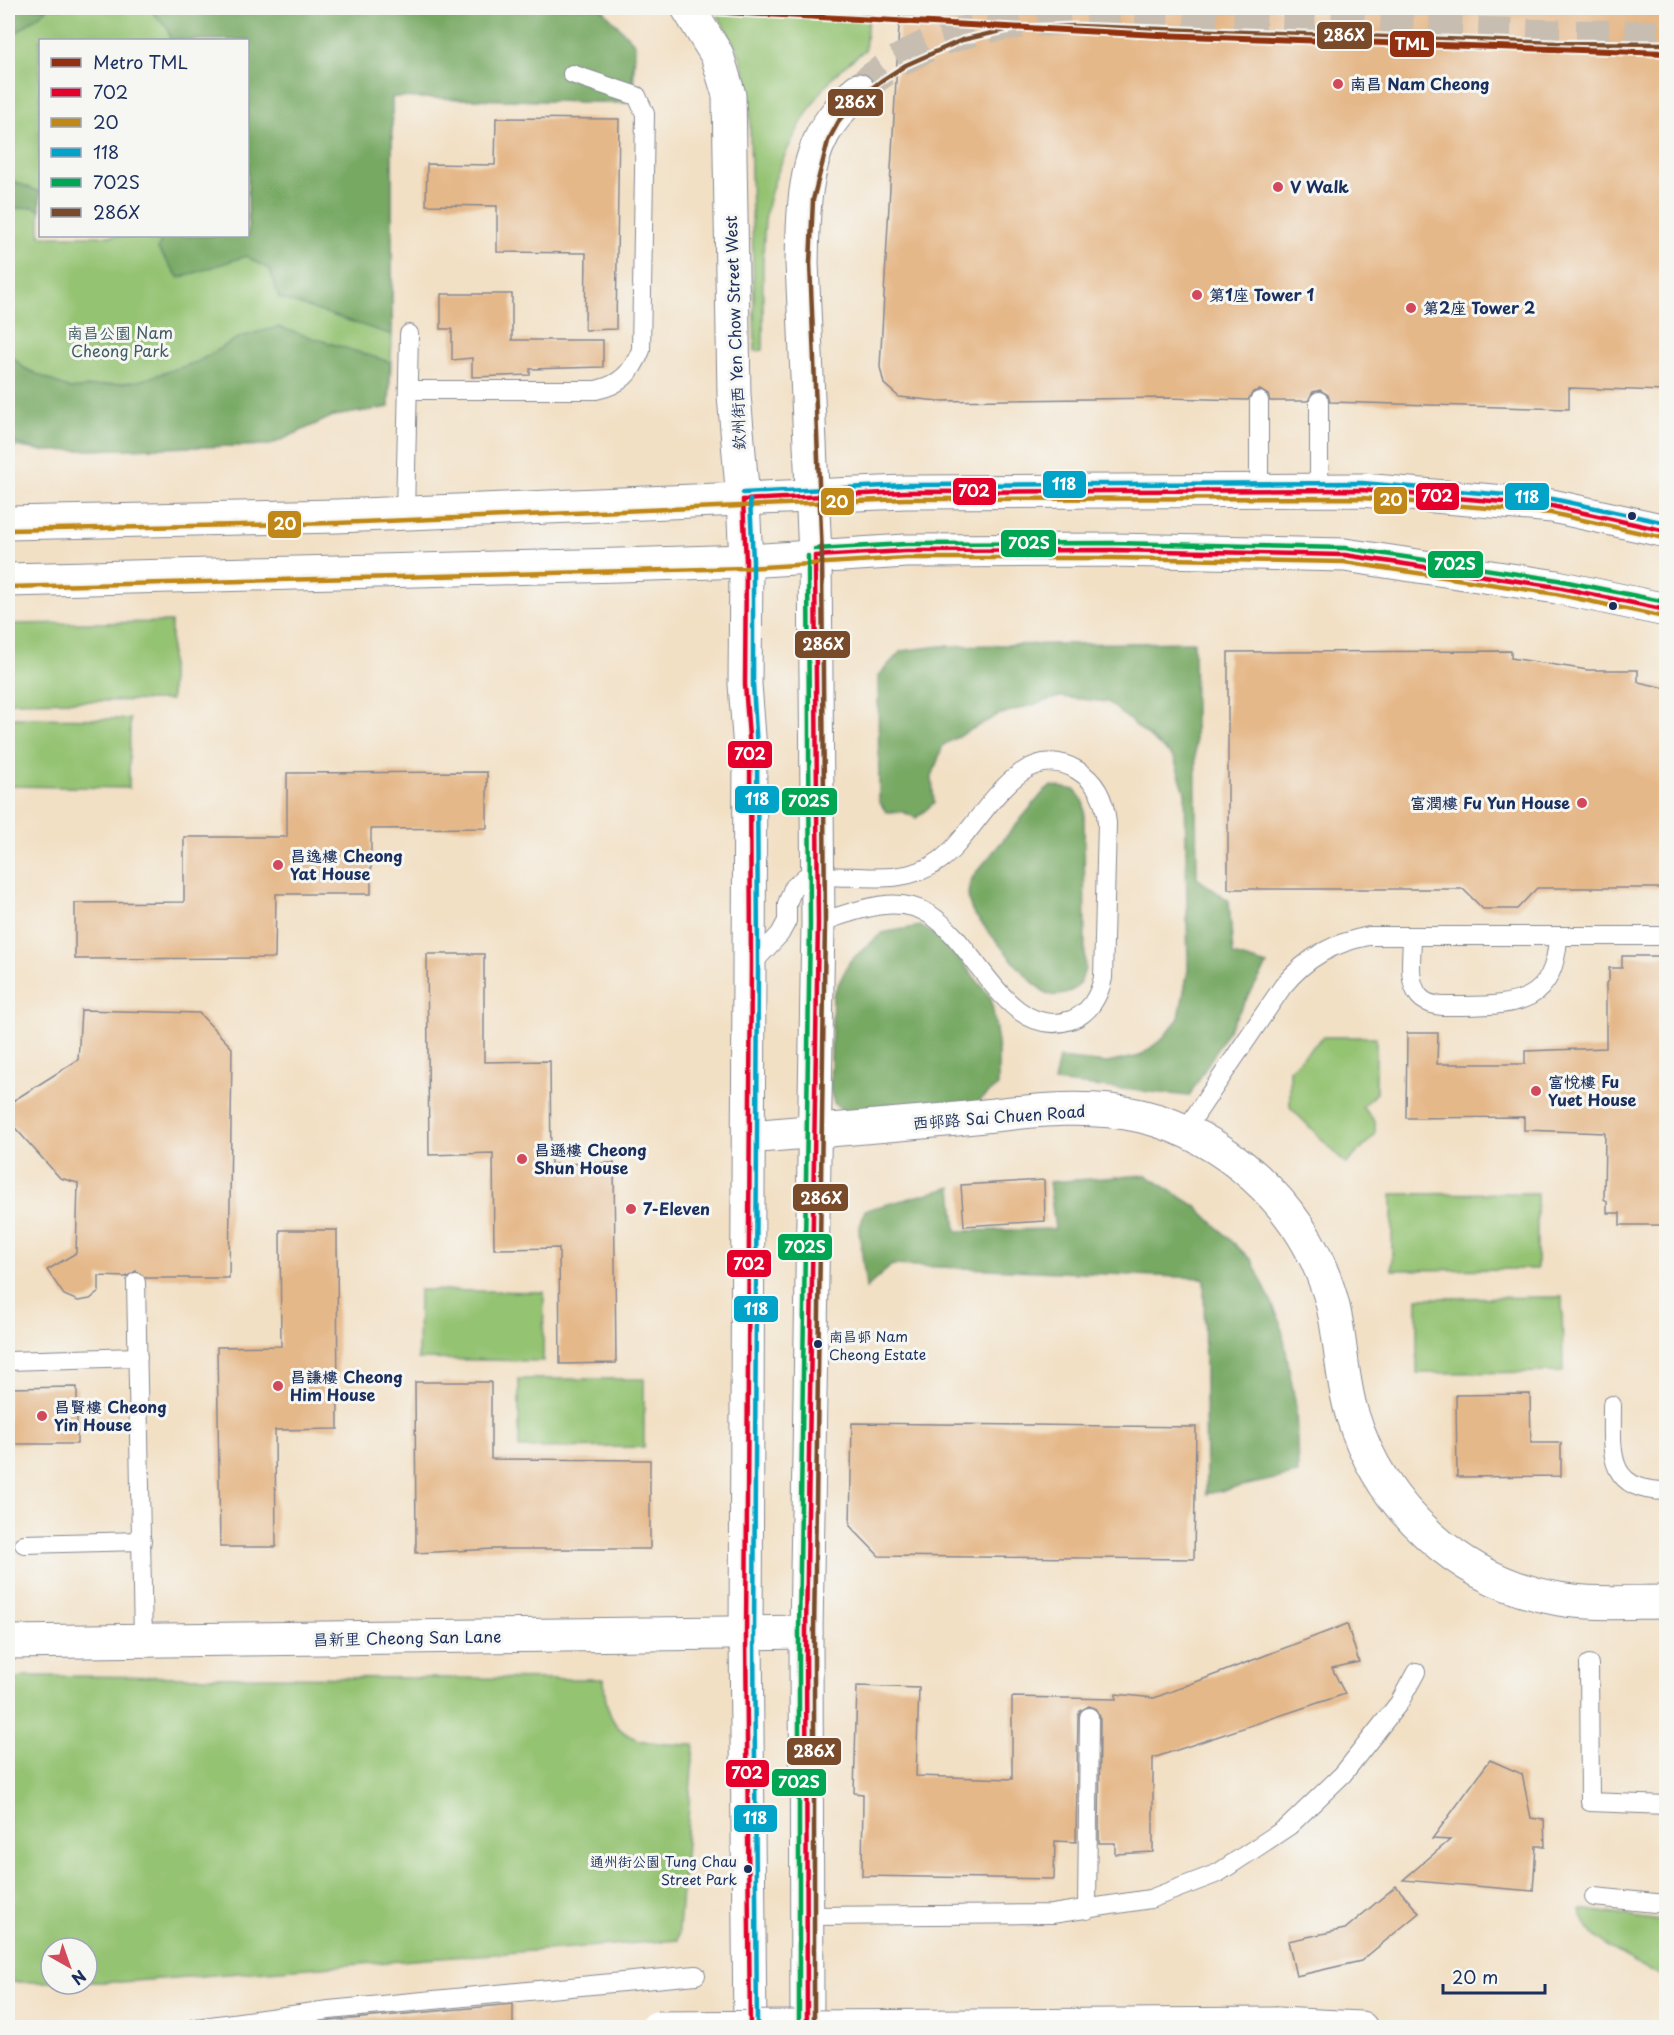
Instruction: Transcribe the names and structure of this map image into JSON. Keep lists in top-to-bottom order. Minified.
{"streets":{"main road":["欽州街西 Yen Chow Street West","西邨路 Sai Chuen Road","昌新里 Cheong San Lane"]},"crossings":[["欽州街西 Yen Chow Street West","西邨路 Sai Chuen Road"],["欽州街西 Yen Chow Street West","昌新里 Cheong San Lane"]],"parks":["南昌公園 Nam Cheong Park"],"places":["南昌 Nam Cheong","V Walk","第1座 Tower 1","第2座 Tower 2","富潤樓 Fu Yun House","昌逸樓 Cheong Yat House","富悅樓 Fu Yuet House","昌遜樓 Cheong Shun House","7-Eleven","南昌邨 Nam Cheong Estate","昌謙樓 Cheong Him House","昌賢樓 Cheong Yin House","通州街公園 Tung Chau Street Park"],"lines":["metro line TML","transit line 286X","transit line 118","transit line 702","transit line 20","transit line 702S"],"legend":["Metro TML","702","20","118","702S","286X"],"scale_bar":"20 m","north":"bottom right"}
